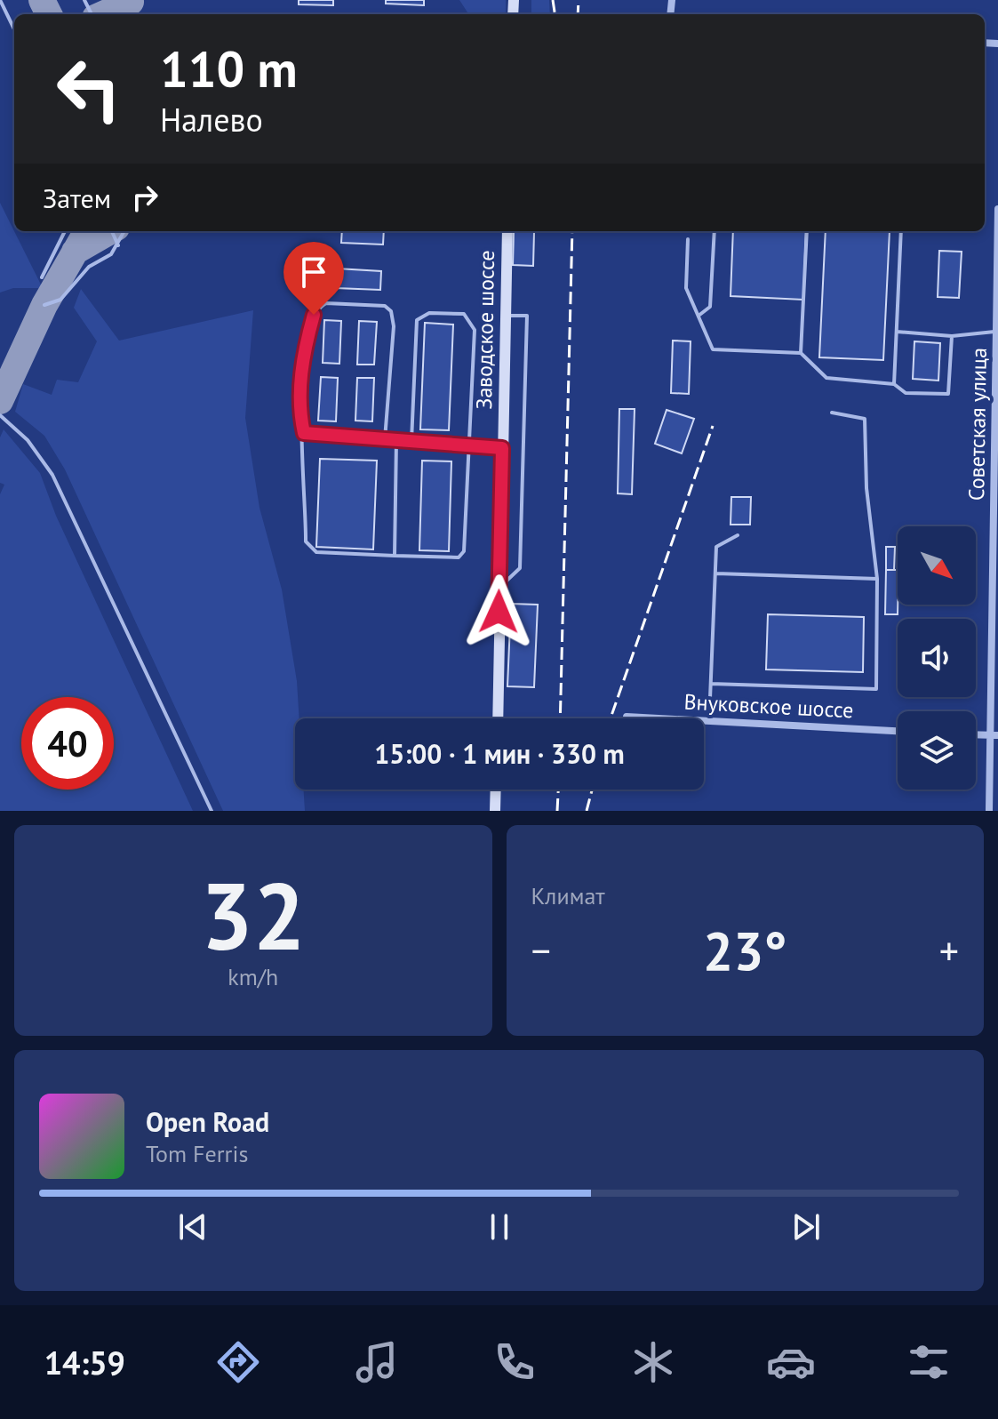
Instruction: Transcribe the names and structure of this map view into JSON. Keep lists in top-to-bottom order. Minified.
{"streets":{"street":["Заводское шоссе","Советская улица","Внуковское шоссе"]},"north":"bottom right","page":{"turn":["110 m","Налево"],"then":"Затем","limit":"40","trip":"15:00 · 1 мин · 330 m","tile":[["32","km/h"],"Климат"],"heat":["−","23°","+"],"song":["Open Road","Tom Ferris"],"tabs":"14:59"}}
